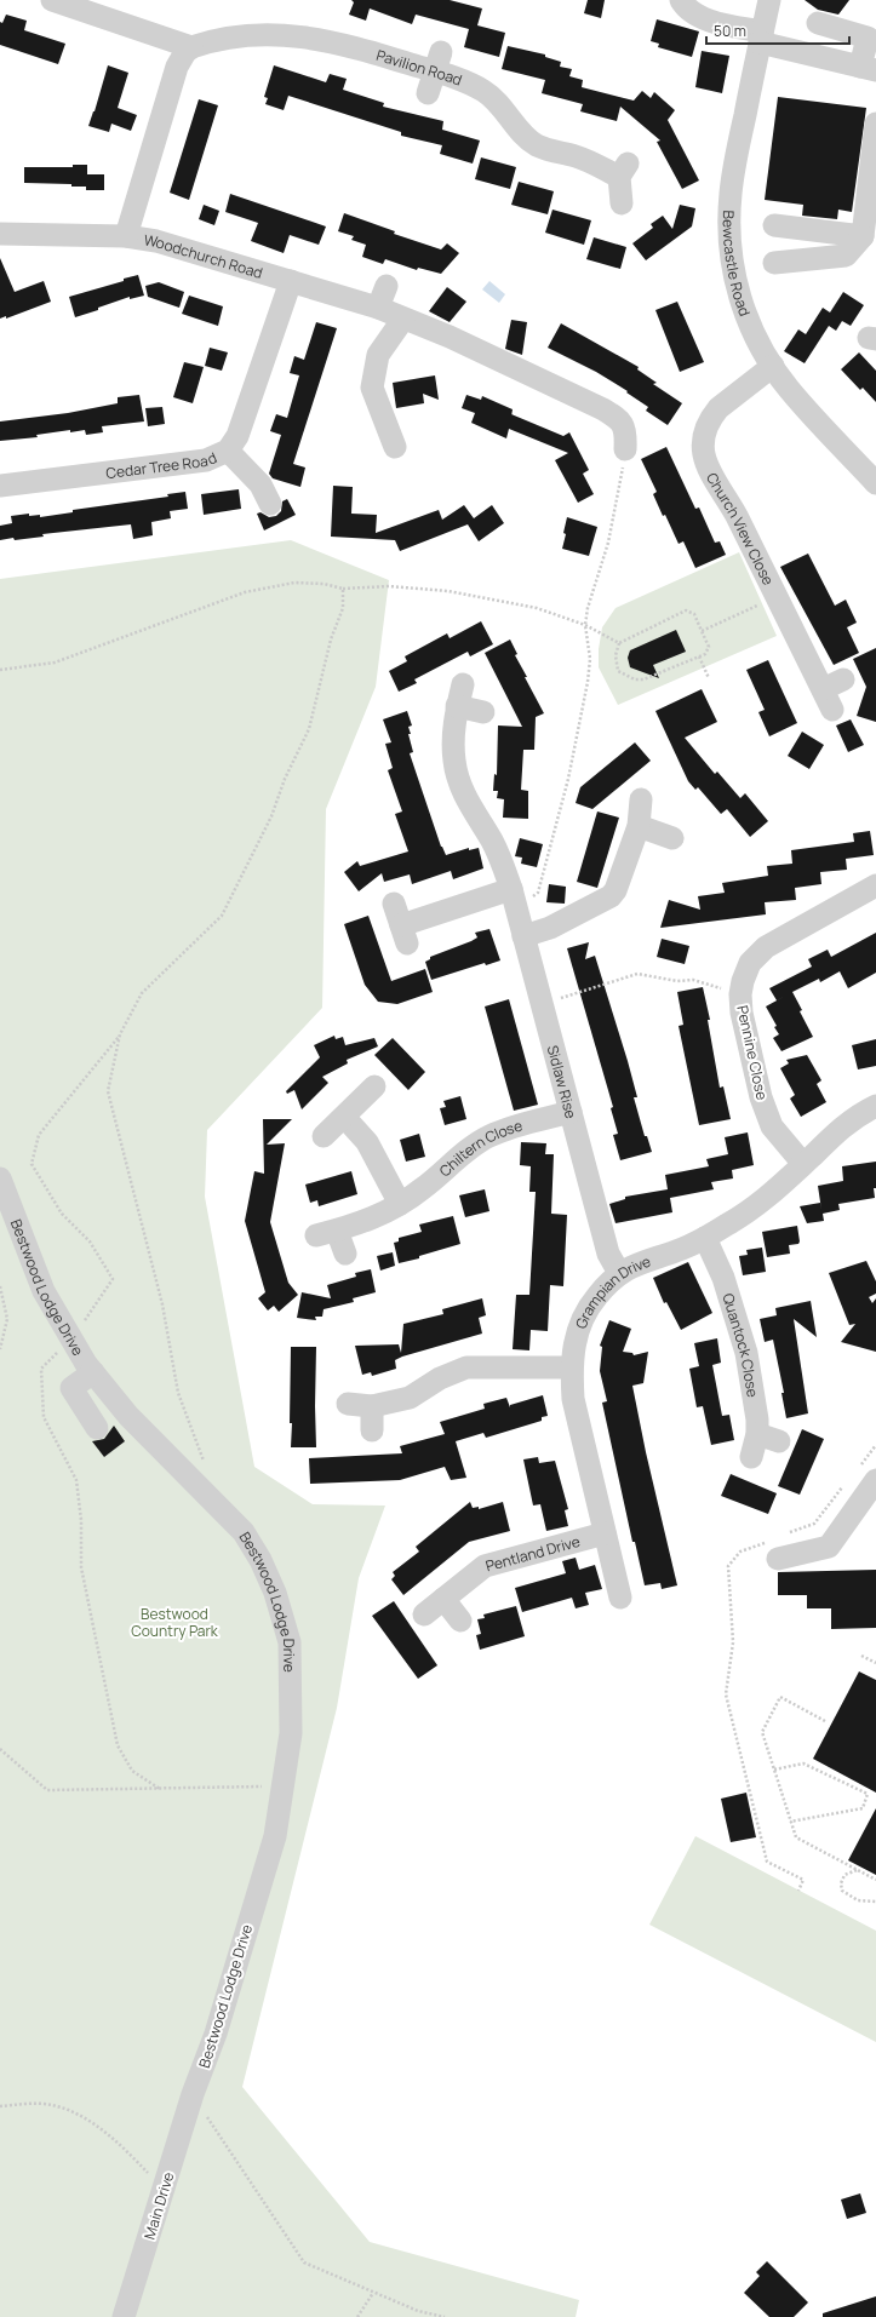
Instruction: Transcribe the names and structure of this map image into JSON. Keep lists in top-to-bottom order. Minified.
{"streets":{"street":["Pavilion Road","Woodchurch Road","Bewcastle Road","Cedar Tree Road","Church View Close","Pennine Close","Sidlaw Rise","Chiltern Close","Bestwood Lodge Drive","Grampian Drive","Quantock Close","Pentland Drive","Main Drive"]},"crossings":[["Woodchurch Road","Cedar Tree Road"],["Bewcastle Road","Church View Close"],["Pennine Close","Grampian Drive"],["Sidlaw Rise","Chiltern Close"],["Sidlaw Rise","Grampian Drive"],["Bestwood Lodge Drive","Main Drive"],["Grampian Drive","Quantock Close"],["Grampian Drive","Pentland Drive"]],"parks":["Bestwood Country Park"],"scale_bar":"50 m"}
